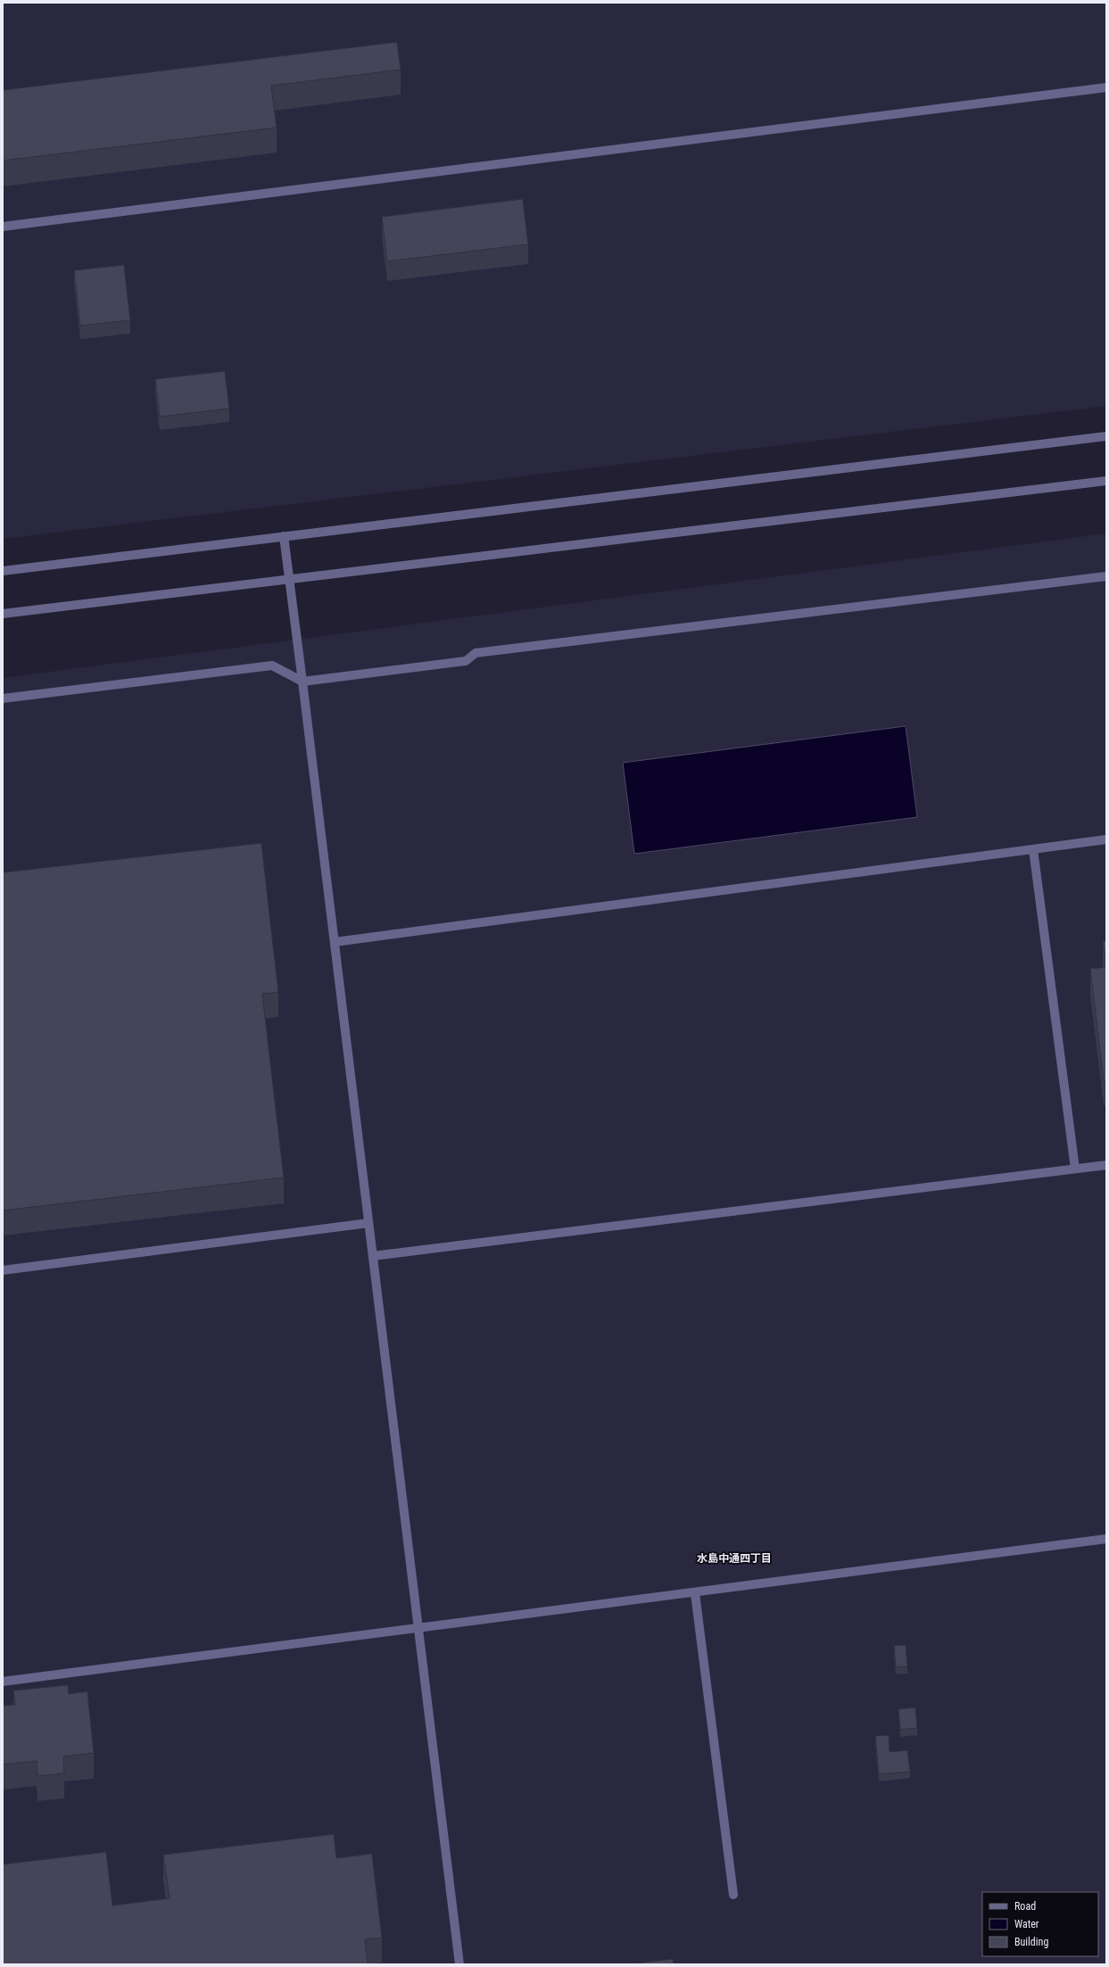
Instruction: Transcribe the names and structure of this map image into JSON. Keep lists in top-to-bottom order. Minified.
{"districts":["水島中通四丁目"],"legend":["Road","Water","Building"]}
